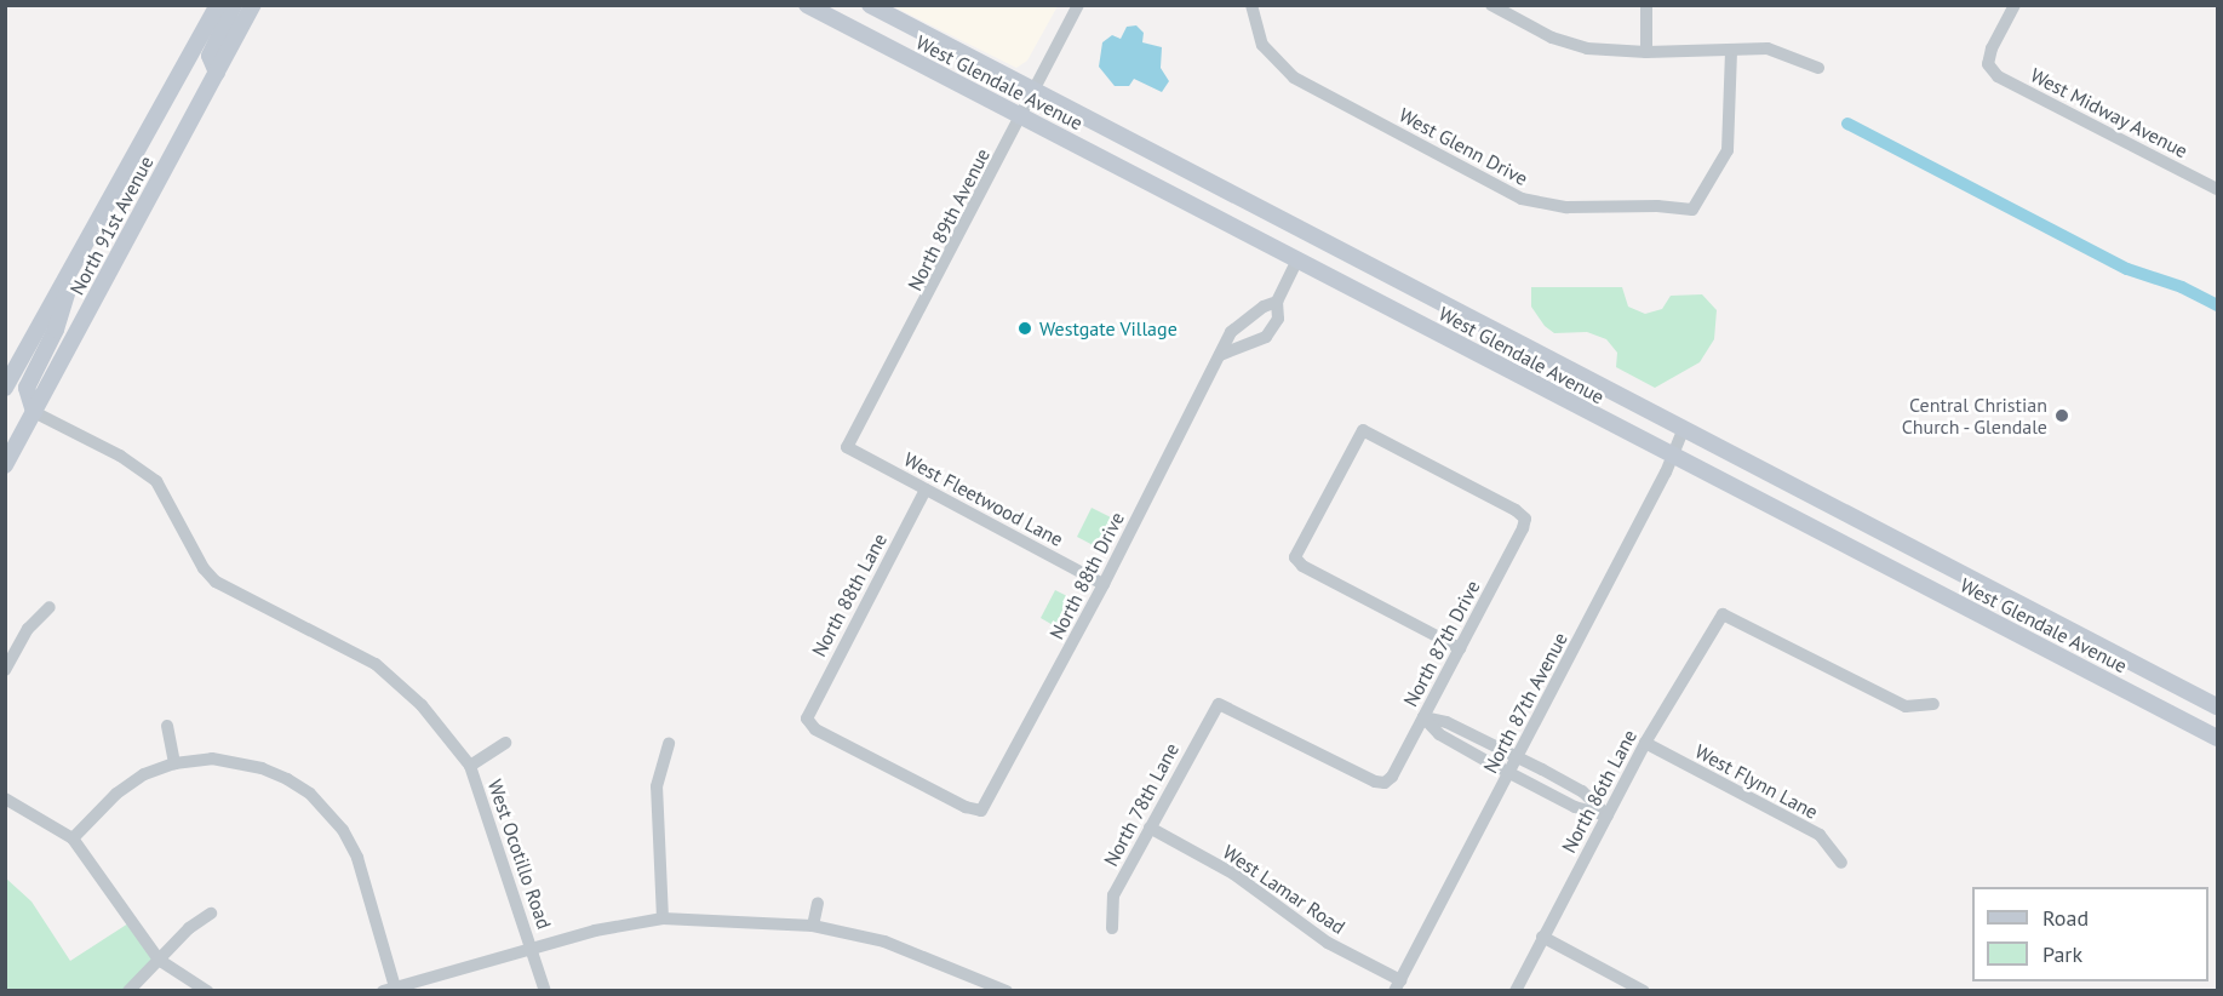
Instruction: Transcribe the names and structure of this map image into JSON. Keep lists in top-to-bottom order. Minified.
{"streets":{"main road":["West Glendale Avenue","North 91st Avenue"],"street":["West Midway Avenue","West Glenn Drive","North 89th Avenue","West Fleetwood Lane","North 88th Drive","North 88th Lane","North 87th Drive","North 87th Avenue","West Flynn Lane","North 86th Lane","North 78th Lane","West Ocotillo Road","West Lamar Road"]},"crossings":[["West Glendale Avenue","North 89th Avenue"],["West Glendale Avenue","North 87th Avenue"],["North 89th Avenue","West Fleetwood Lane"],["North 91st Avenue","West Ocotillo Road"],["West Fleetwood Lane","North 88th Drive"],["West Fleetwood Lane","North 88th Lane"],["North 88th Drive","North 88th Lane"],["North 87th Drive","North 78th Lane"],["North 87th Avenue","West Lamar Road"],["West Flynn Lane","North 86th Lane"],["North 78th Lane","West Lamar Road"]],"places":["Westgate Village","Central Christian Church - Glendale"],"legend":["Road","Park"]}
